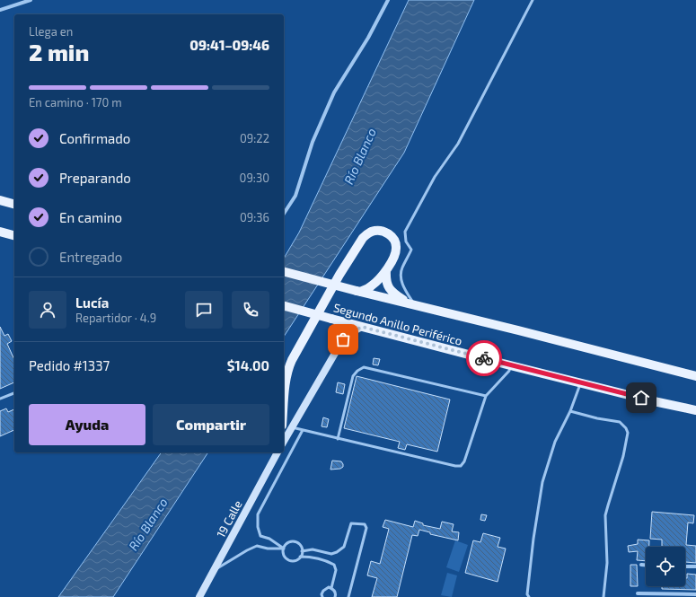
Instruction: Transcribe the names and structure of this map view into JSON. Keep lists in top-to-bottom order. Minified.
{"streets":{"main road":["Segundo Anillo Periférico","19 Calle"]},"water":["Río Blanco"],"page":{"heading":["2 min","Llega en","09:41–09:46"],"panel":["Lucía","Repartidor · 4.9","Pedido #1337","$14.00"],"bar":"En camino · 170 m","list":[["Confirmado","09:22"],["Preparando","09:30"],["En camino","09:36"],"Entregado"],"buttons":["Ayuda","Compartir"]}}
